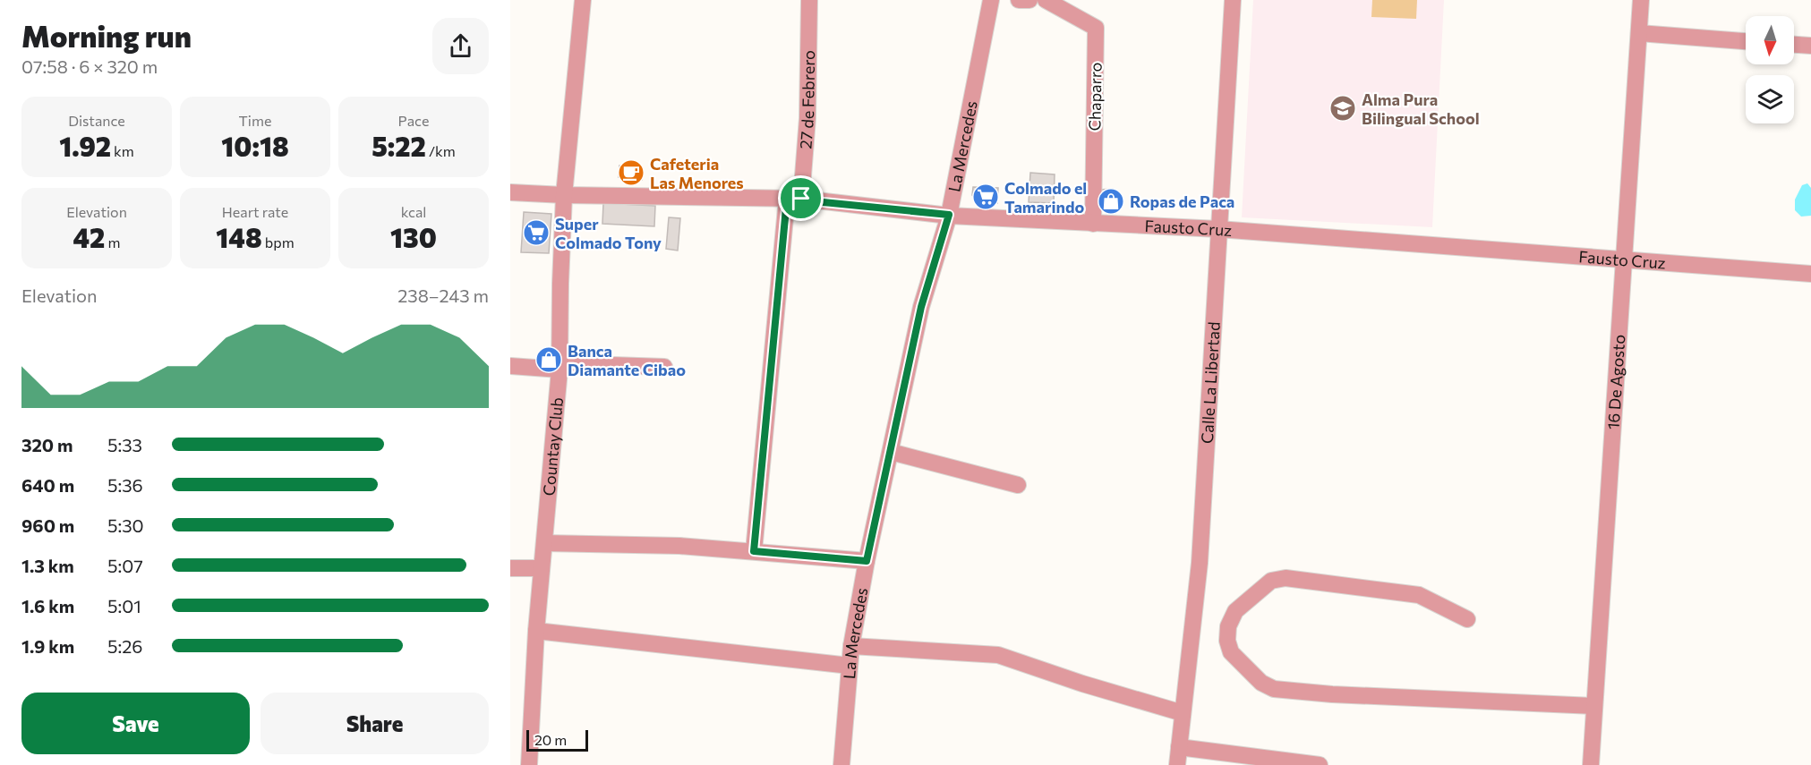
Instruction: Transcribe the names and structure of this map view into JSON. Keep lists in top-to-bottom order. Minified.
{"streets":{"street":["Chaparro","27 de Febrero","La Mercedes","Fausto Cruz","16 De Agosto","Calle La Libertad","Countay Club"]},"crossings":[["Chaparro","Fausto Cruz"],["27 de Febrero","Fausto Cruz"],["La Mercedes","Fausto Cruz"],["Fausto Cruz","16 De Agosto"],["Fausto Cruz","Calle La Libertad"],["Fausto Cruz","Countay Club"]],"places":{"school or university":["Alma Pura Bilingual School"],"cafe":["Cafeteria Las Menores"],"supermarket":["Colmado el Tamarindo","Super Colmado Tony"],"shop":["Ropas de Paca","Banca Diamante Cibao"]},"scale_bar":"20 m","north":"bottom","page":{"heading":["Morning run","07:58 · 6 × 320 m"],"stats":[["Distance","1.92 km"],["Time","10:18"],["Pace","5:22 /km"],["Elevation","42 m"],["Heart rate","148 bpm"],["kcal","130"]],"chart":["Elevation","238–243 m"],"list":[{"name":"320 m","note":"5:33"},{"name":"640 m","note":"5:36"},{"name":"960 m","note":"5:30"},{"name":"1.3 km","note":"5:07"},{"name":"1.6 km","note":"5:01"},{"name":"1.9 km","note":"5:26"}],"buttons":["Save","Share"],"scale":"20 m"}}
